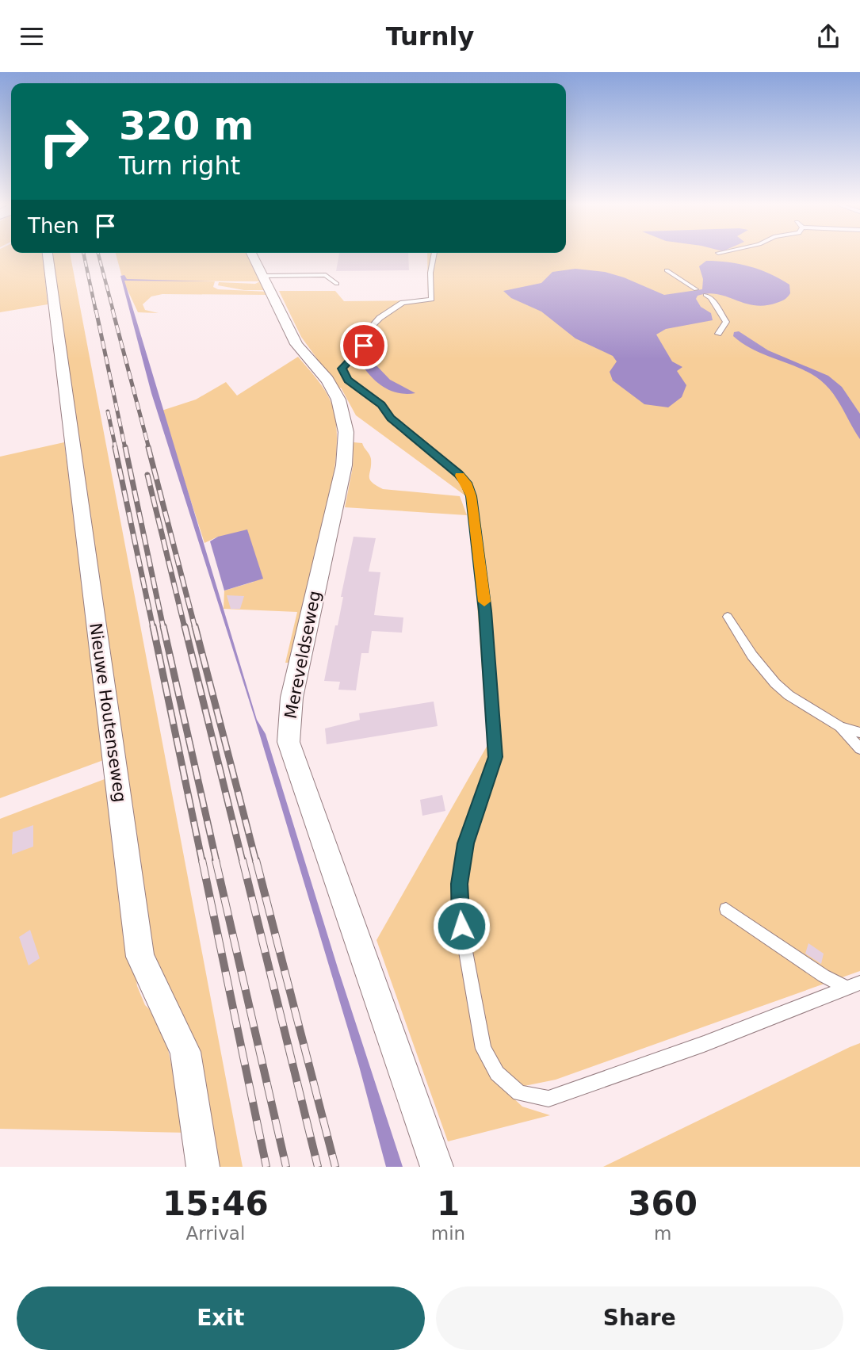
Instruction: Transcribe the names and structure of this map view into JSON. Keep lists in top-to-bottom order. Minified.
{"streets":{"street":["Mereveldseweg","Nieuwe Houtenseweg"]},"page":{"header":"Turnly","turn":["320 m","Turn right"],"then":"Then","eta":["15:46","Arrival","1","min","360","m"],"buttons":["Exit","Share"]}}
